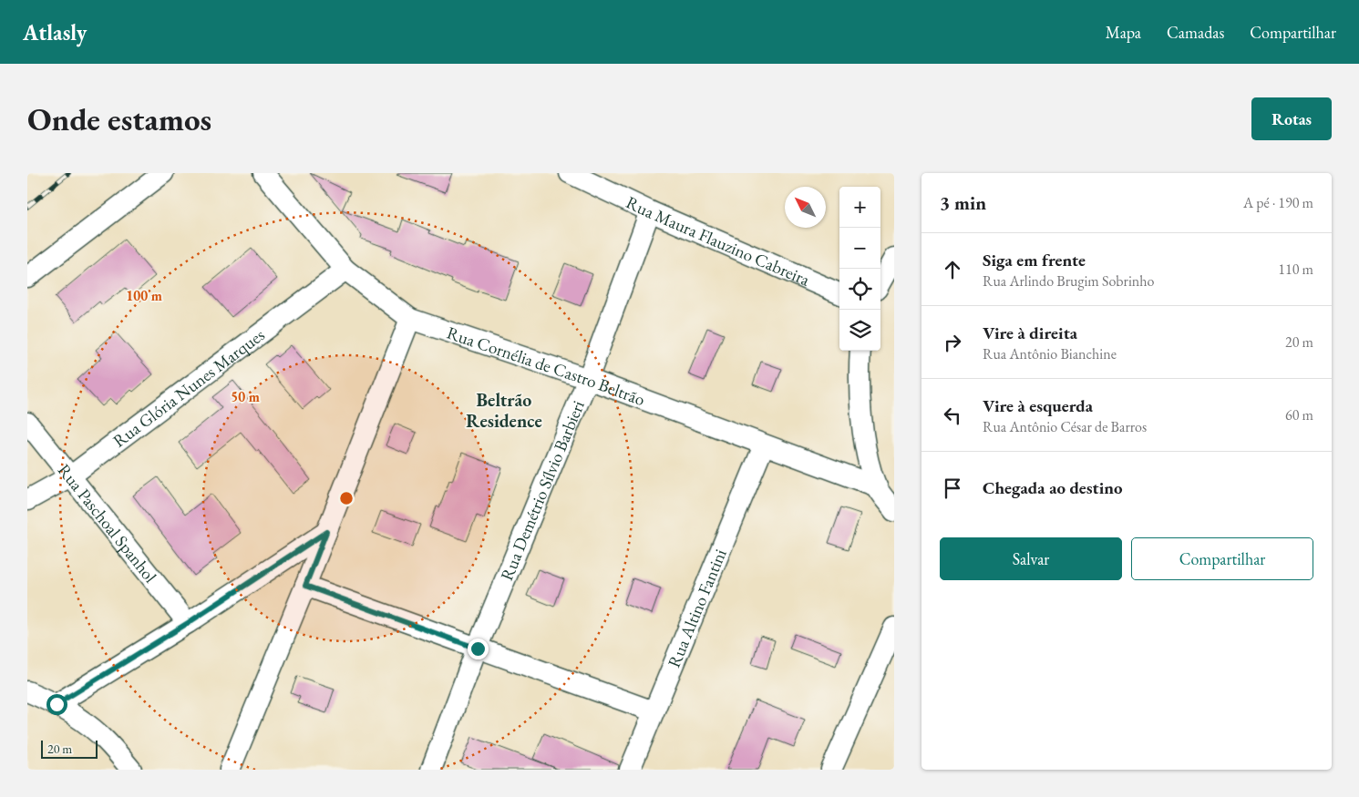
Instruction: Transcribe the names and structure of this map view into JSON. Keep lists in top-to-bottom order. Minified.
{"streets":{"street":["Rua Maura Flauzino Cabreira","Rua Cornélia de Castro Beltrão","Rua Glória Nunes Marques","Rua Demétrio Sílvio Barbieri","Rua Paschoal Spanhol","Rua Altino Fantini"]},"crossings":[["Rua Maura Flauzino Cabreira","Rua Demétrio Sílvio Barbieri"],["Rua Cornélia de Castro Beltrão","Rua Glória Nunes Marques"],["Rua Cornélia de Castro Beltrão","Rua Demétrio Sílvio Barbieri"],["Rua Cornélia de Castro Beltrão","Rua Altino Fantini"],["Rua Glória Nunes Marques","Rua Paschoal Spanhol"]],"districts":["Beltrão Residence"],"scale_bar":"20 m","north":"top left","page":{"header":"Atlasly","nav":["Mapa","Camadas","Compartilhar"],"buttons":["Rotas",["Salvar","Compartilhar"]],"title":"Onde estamos","heading":["3 min","A pé · 190 m"],"map_buttons":["+","−"],"list":[["Siga em frente","Rua Arlindo Brugim Sobrinho","110 m"],["Vire à direita","Rua Antônio Bianchine","20 m"],["Vire à esquerda","Rua Antônio César de Barros","60 m"],"Chegada ao destino"],"scale":"20 m"},"rings":["100 m","50 m"]}
